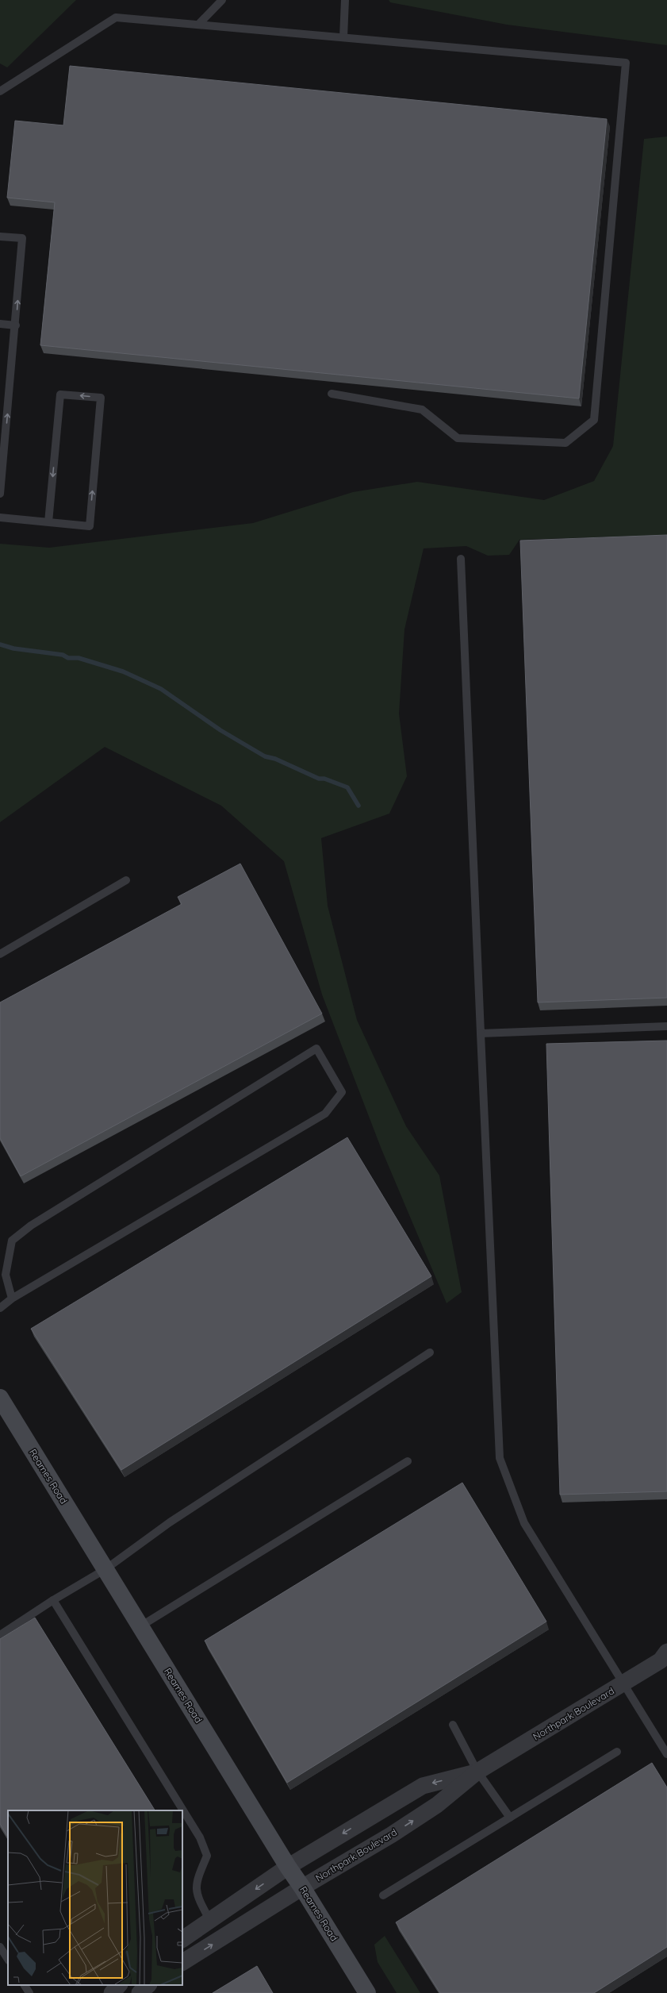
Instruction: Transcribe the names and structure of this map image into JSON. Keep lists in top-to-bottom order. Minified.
{"streets":{"main road":["Reames Road"],"street":["Northpark Boulevard"]},"crossings":[["Reames Road","Northpark Boulevard"]]}
